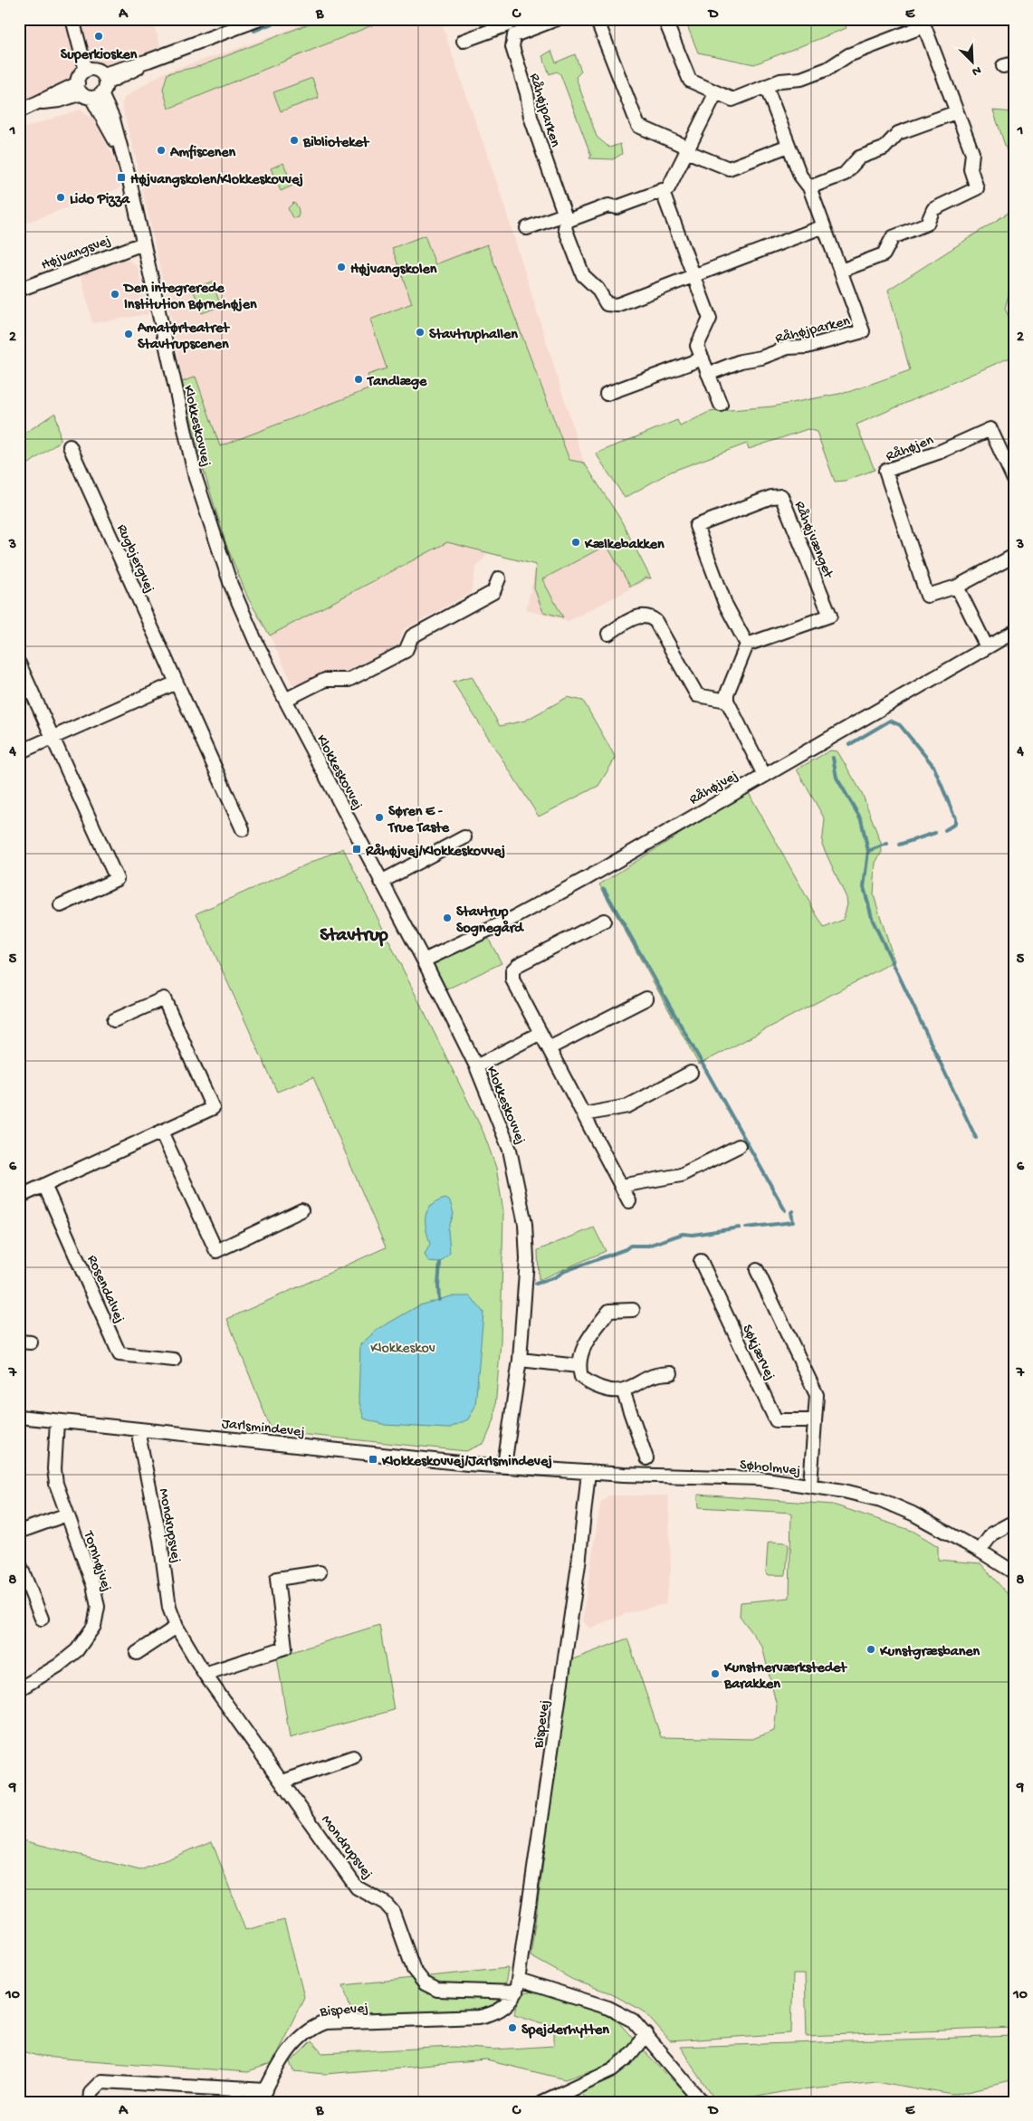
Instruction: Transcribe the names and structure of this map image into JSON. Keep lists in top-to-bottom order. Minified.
{"streets":{"street":["Råhøjparken","Højvangsvej","Klokkeskovvej","Råhøjen","Råhøjvænget","Rugbjergvej","Råhøjvej","Rosendalvej","Søkjærvej","Jarlsmindevej","Søholmvej","Mondrupsvej","Tornhøjvej","Bispevej"]},"crossings":[["Højvangsvej","Klokkeskovvej"],["Klokkeskovvej","Råhøjvej"],["Klokkeskovvej","Jarlsmindevej"],["Klokkeskovvej","Søholmvej"],["Jarlsmindevej","Søholmvej"],["Jarlsmindevej","Mondrupsvej"],["Jarlsmindevej","Tornhøjvej"],["Søholmvej","Bispevej"],["Mondrupsvej","Bispevej"]],"districts":["Stavtrup"],"parks":["Klokkeskov"],"places":{"other":["Superkiosken","Biblioteket","Amfiscenen","Lido Pizza","Højvangskolen","Den integrerede Institution Børnehøjen","Stavtruphallen","Amatørteatret Stavtrupscenen","Tandlæge","Kælkebakken","Søren E - True Taste","Stavtrup Sognegård","Kunstgræsbanen","Kunstnerværkstedet Barakken","Spejderhytten"],"transit":["Højvangskolen/Klokkeskovvej","Råhøjvej/Klokkeskovvej","Klokkeskovvej/Jarlsmindevej"]},"north":"bottom right","grid":{"columns":["A","B","C","D","E"],"rows":["1","2","3","4","5","6","7","8","9","10"]}}
